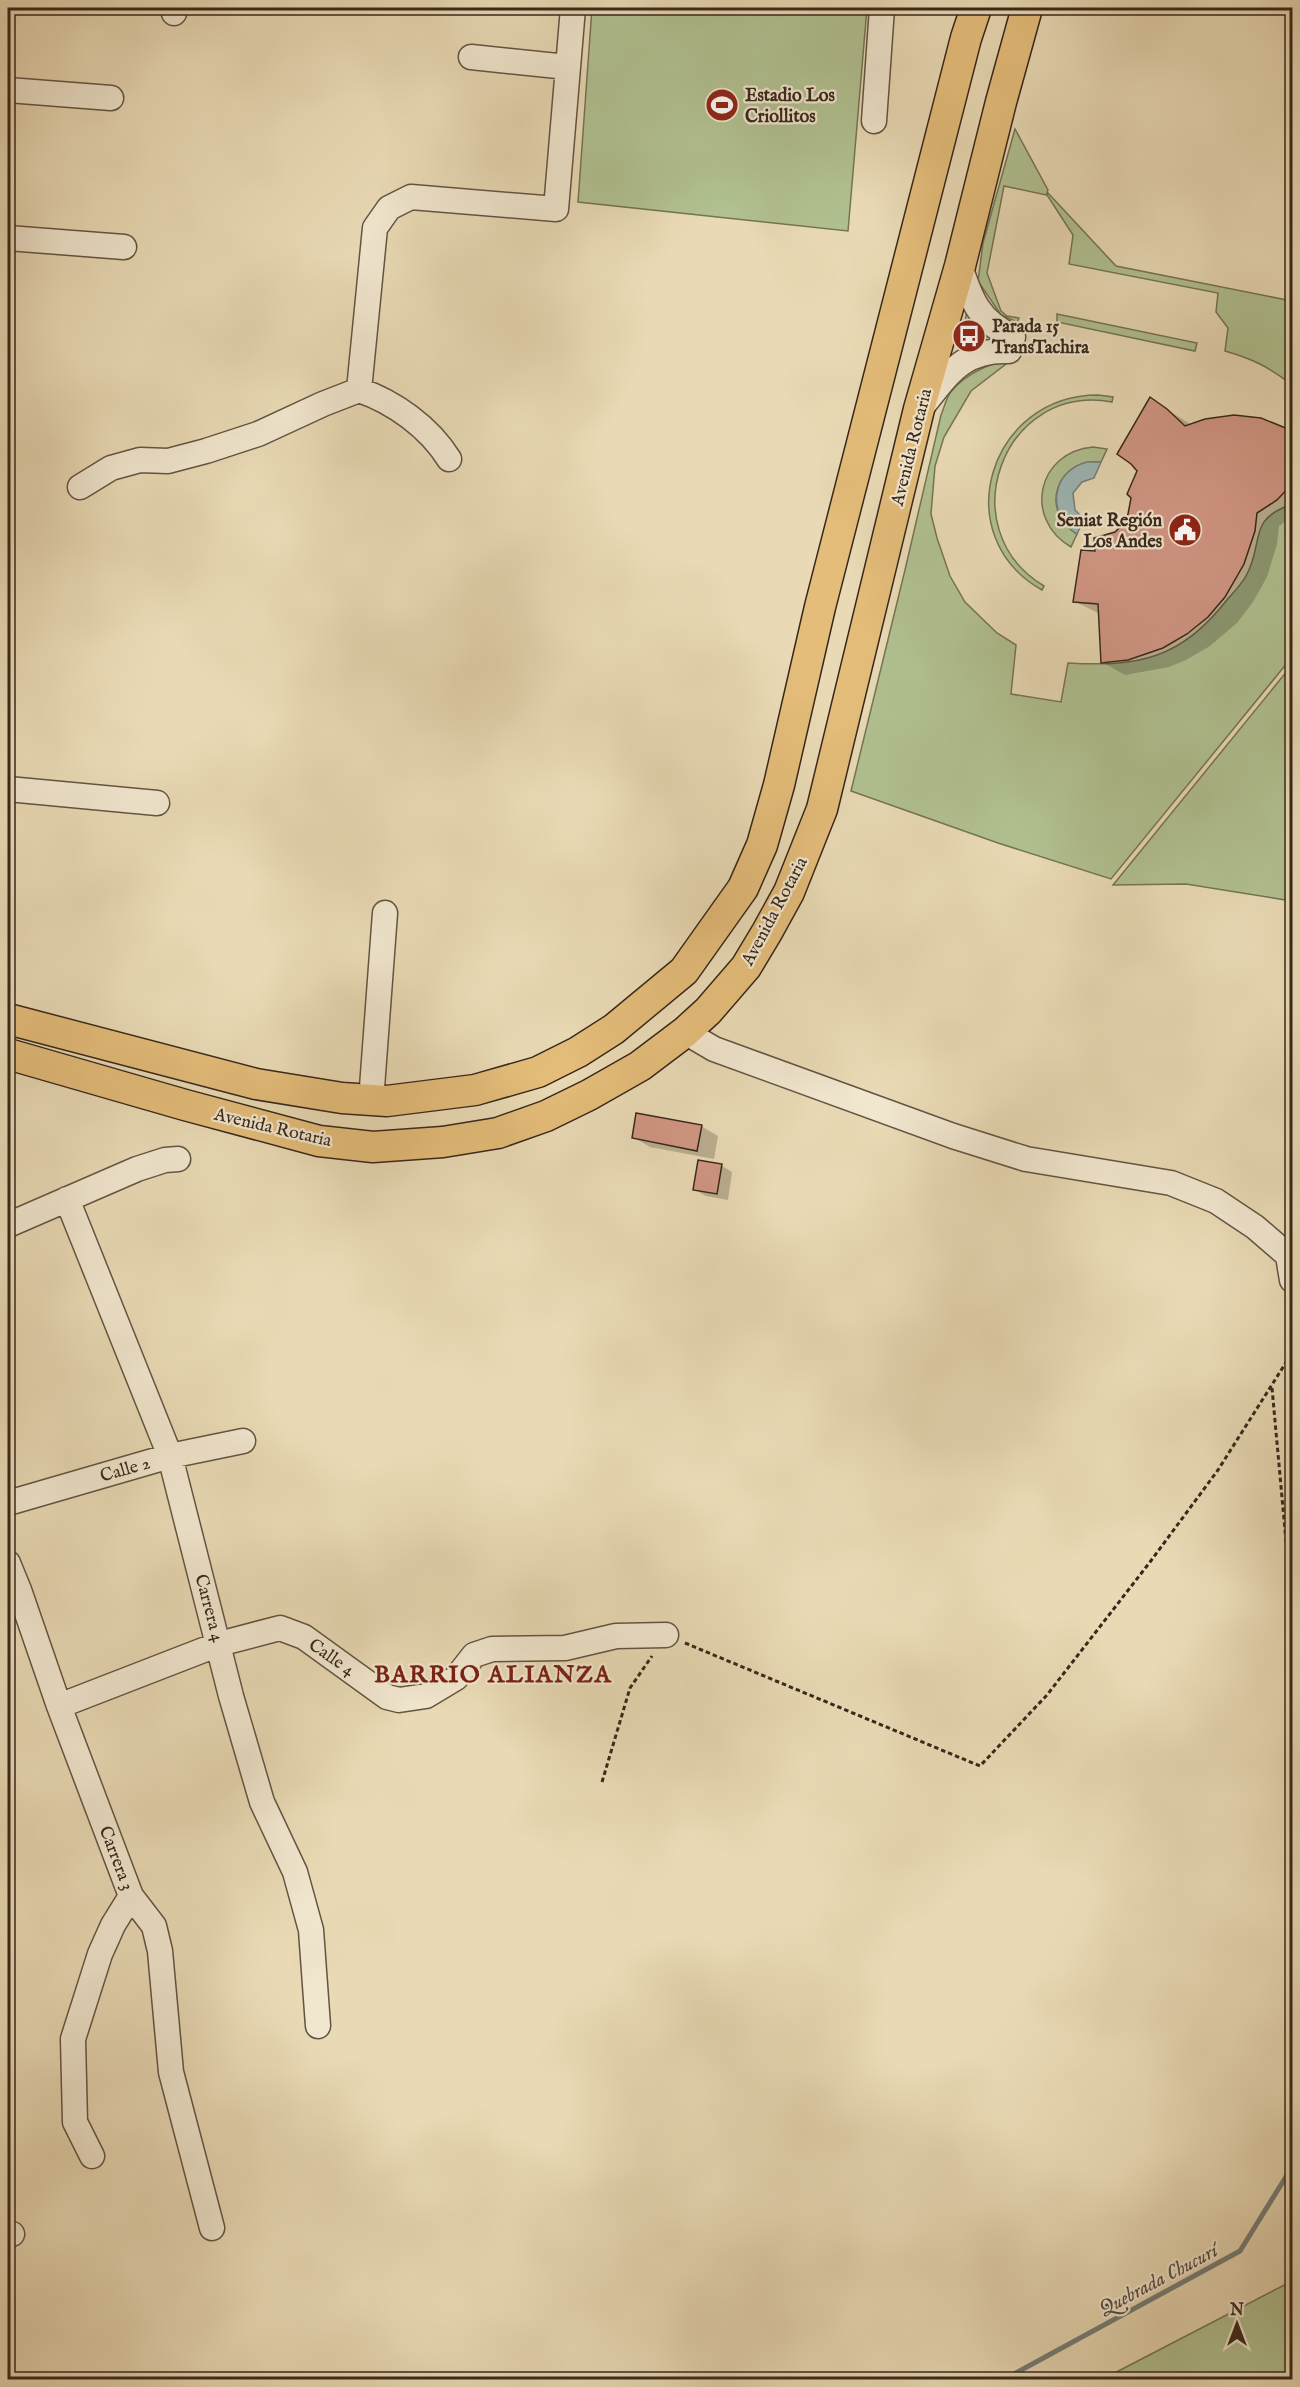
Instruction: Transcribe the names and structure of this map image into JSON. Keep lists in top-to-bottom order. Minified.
{"streets":{"main road":["Avenida Rotaria"],"street":["Calle 2","Carrera 4","Calle 4","Carrera 3"]},"crossings":[["Calle 2","Carrera 4"],["Carrera 4","Calle 4"],["Calle 4","Carrera 3"]],"districts":["BARRIO ALIANZA"],"water":["Quebrada Chucurí"],"places":{"sports":["Estadio Los Criollitos"],"bus stop":["Parada 15 TransTachira"],"public building":["Seniat Región Los Andes"]},"north":"top"}
